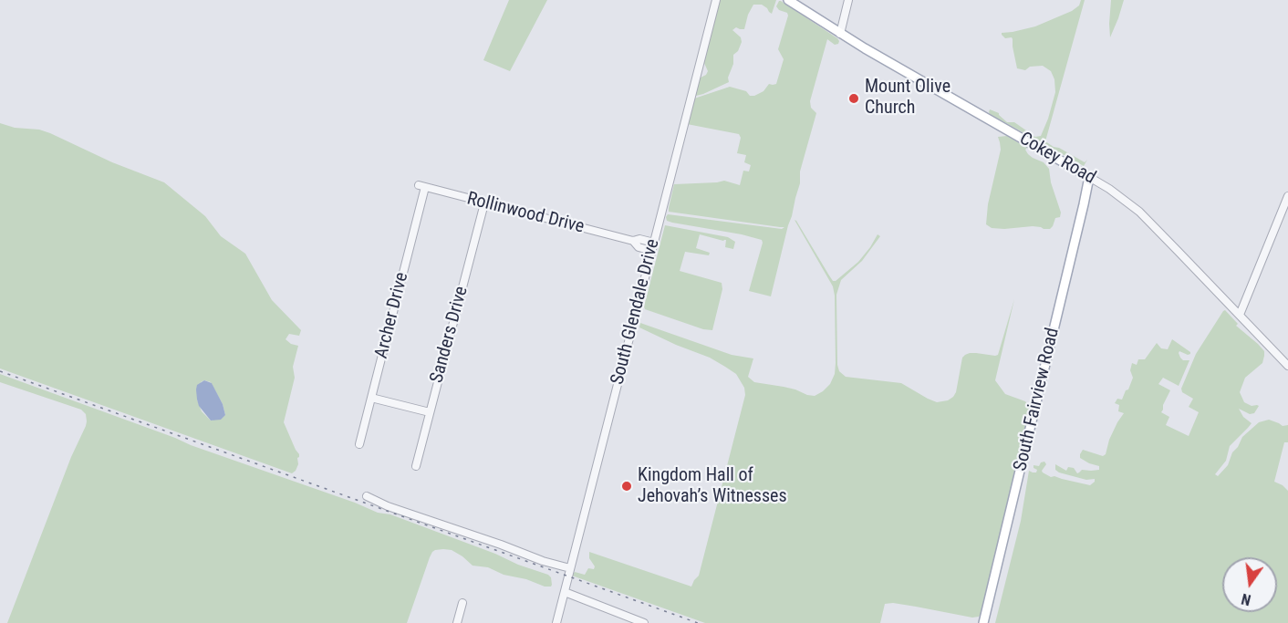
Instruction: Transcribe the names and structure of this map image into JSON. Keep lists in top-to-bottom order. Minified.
{"streets":{"main road":["Cokey Road","South Fairview Road"],"street":["Rollinwood Drive","South Glendale Drive","Archer Drive","Sanders Drive"]},"crossings":[["Cokey Road","South Fairview Road"],["Rollinwood Drive","South Glendale Drive"],["Rollinwood Drive","Archer Drive"],["Rollinwood Drive","Sanders Drive"]],"places":["Mount Olive Church","Kingdom Hall of Jehovah’s Witnesses"],"north":"bottom"}
